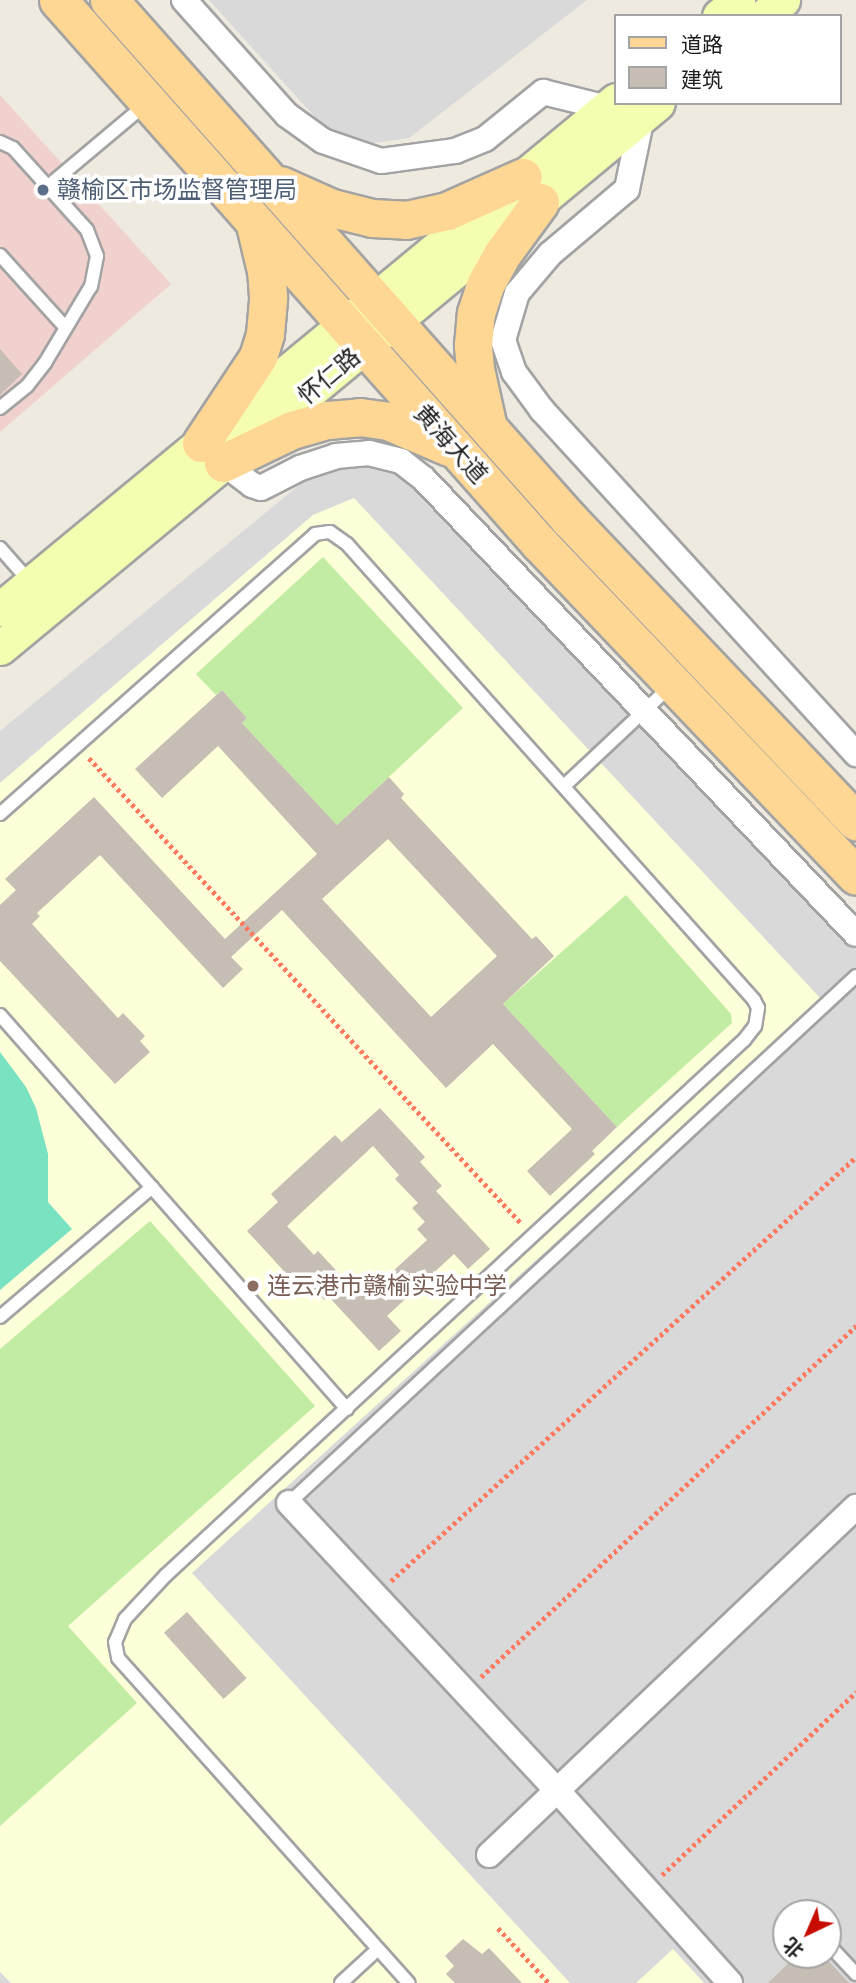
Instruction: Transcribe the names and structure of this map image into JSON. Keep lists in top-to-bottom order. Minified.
{"streets":{"main road":["怀仁路","黄海大道"]},"crossings":[["怀仁路","黄海大道"]],"places":["赣榆区市场监督管理局","连云港市赣榆实验中学"],"legend":["道路","建筑"],"north":"bottom left"}
